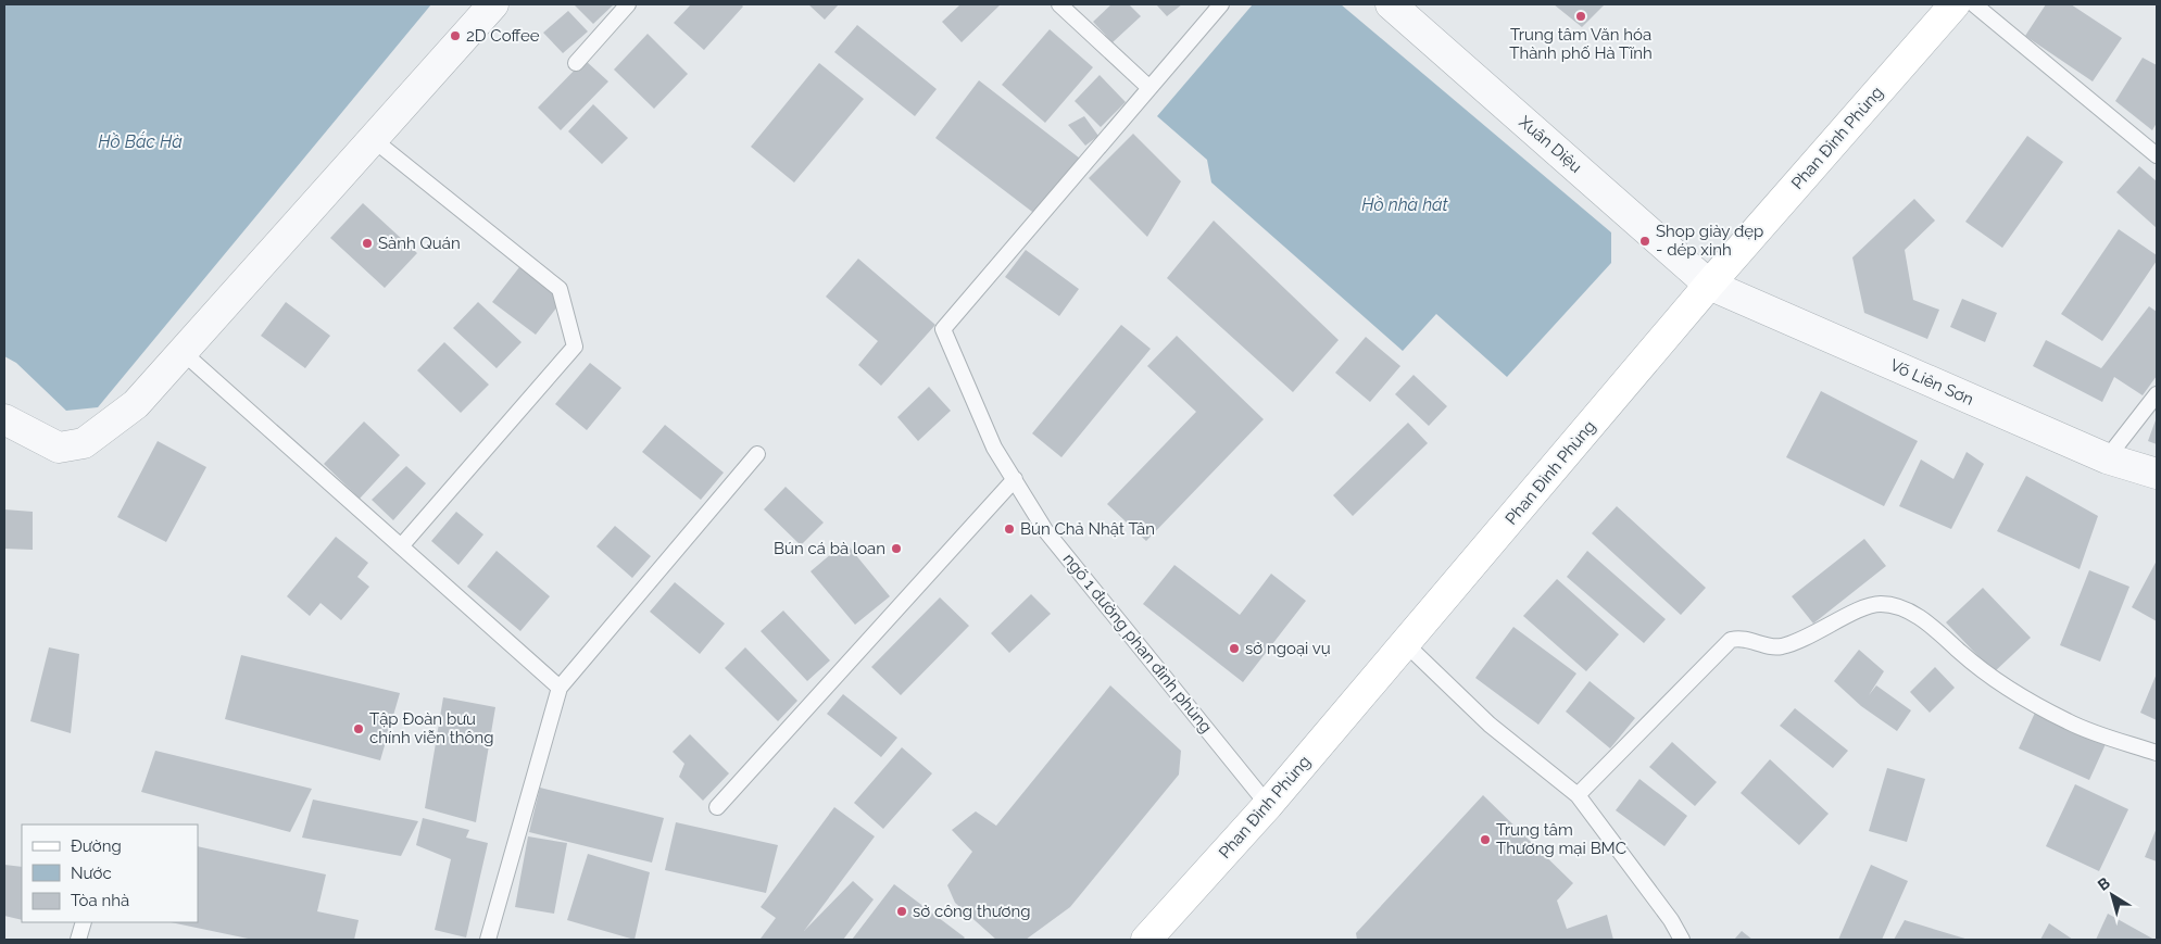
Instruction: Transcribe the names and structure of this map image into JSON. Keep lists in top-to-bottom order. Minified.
{"streets":{"main road":["Phan Đình Phùng"],"street":["Xuân Diệu","Võ Liên Sơn"],"lane":["ngõ 1 đường phan đình phùng"]},"crossings":[["Phan Đình Phùng","Xuân Diệu"],["Phan Đình Phùng","Võ Liên Sơn"],["Phan Đình Phùng","ngõ 1 đường phan đình phùng"],["Xuân Diệu","Võ Liên Sơn"]],"water":["Hồ Bắc Hà","Hồ nhà hát"],"places":["Trung tâm Văn hóa Thành phố Hà Tĩnh","2D Coffee","Shop giày đẹp - dép xinh","Sành Quán","Bún Chả Nhật Tân","Bún cá bà loan","sở ngoại vụ","Tập Đoàn bưu chính viễn thông","Trung tâm Thương mại BMC","sở công thương"],"legend":["Đường","Nước","Tòa nhà"],"north":"top left"}
